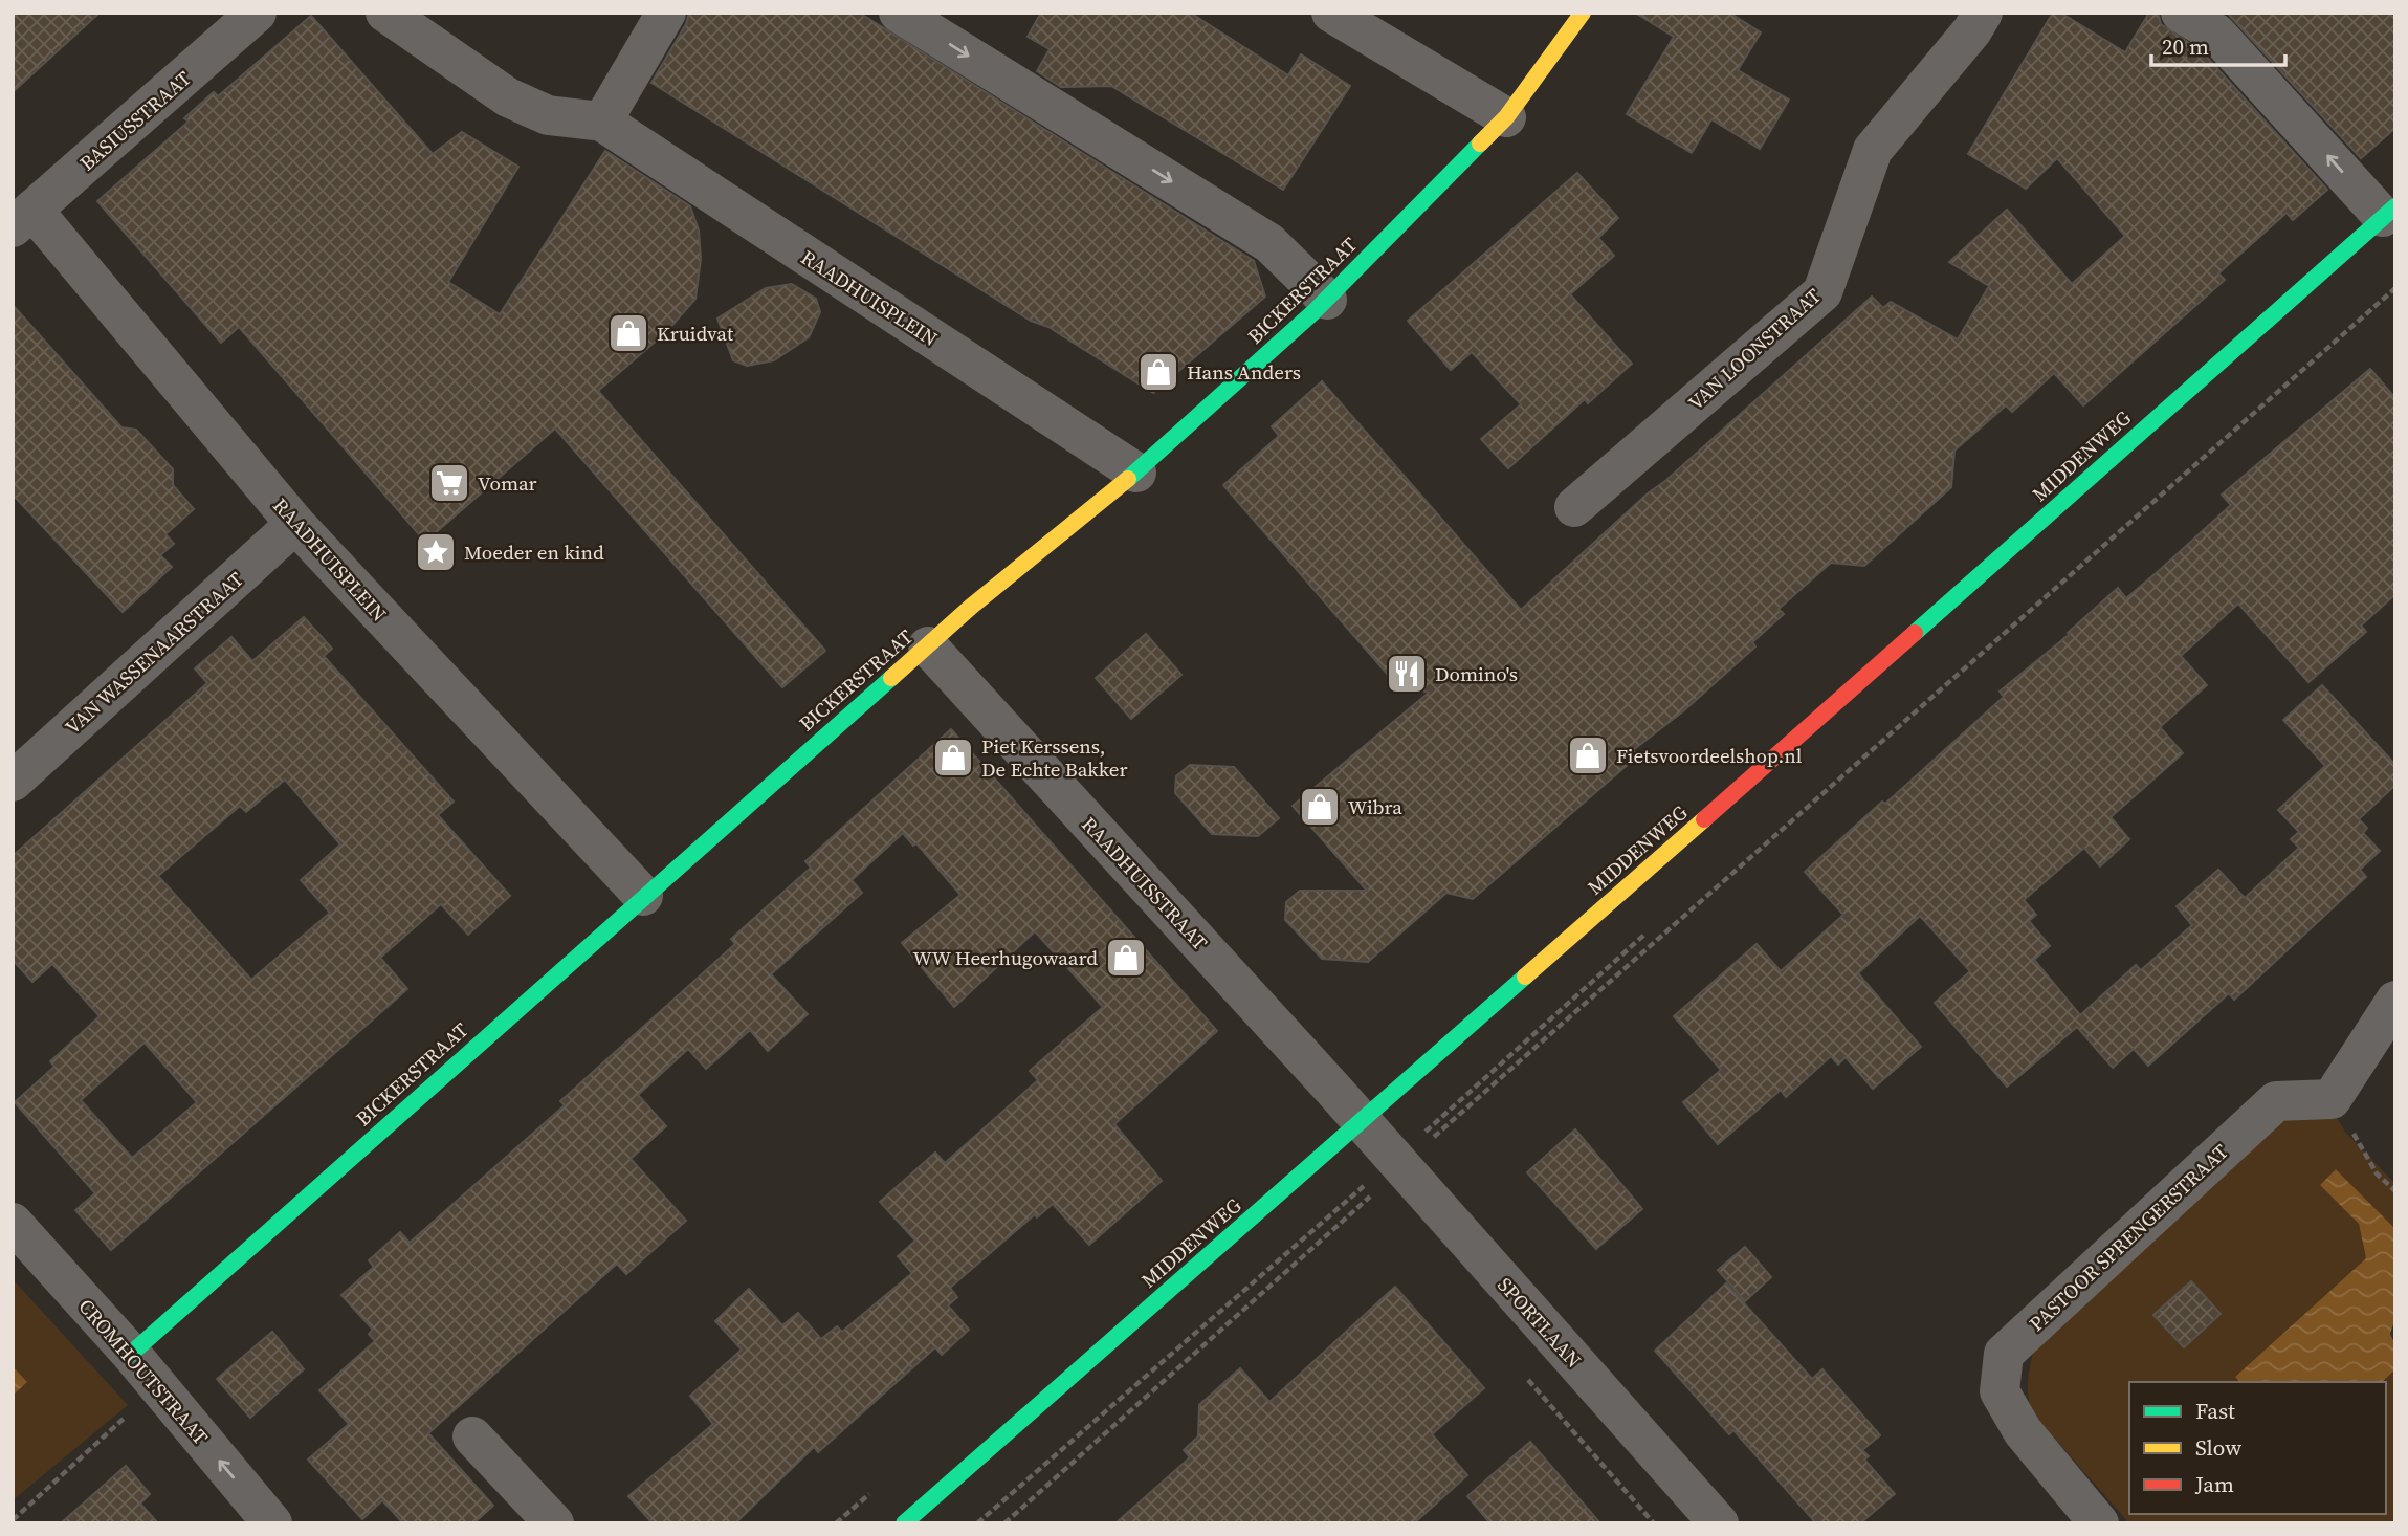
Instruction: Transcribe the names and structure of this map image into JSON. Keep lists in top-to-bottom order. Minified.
{"streets":{"street":["BASIUSSTRAAT","BICKERSTRAAT","RAADHUISPLEIN","VAN LOONSTRAAT","MIDDENWEG","VAN WASSENAARSTRAAT","RAADHUISSTRAAT","PASTOOR SPRENGERSTRAAT","SPORTLAAN","CROMHOUTSTRAAT"]},"crossings":[["BASIUSSTRAAT","RAADHUISPLEIN"],["BICKERSTRAAT","RAADHUISPLEIN"],["BICKERSTRAAT","RAADHUISSTRAAT"],["BICKERSTRAAT","CROMHOUTSTRAAT"],["RAADHUISPLEIN","VAN WASSENAARSTRAAT"],["MIDDENWEG","RAADHUISSTRAAT"],["MIDDENWEG","SPORTLAAN"],["RAADHUISSTRAAT","SPORTLAAN"]],"one_way":["CROMHOUTSTRAAT"],"places":{"shop":["Kruidvat","Hans Anders","Fietsvoordeelshop.nl","Piet Kerssens, De Echte Bakker","Wibra","WW Heerhugowaard"],"supermarket":["Vomar"],"place":["Moeder en kind"],"restaurant":["Domino's"]},"legend":["Fast","Slow","Jam"],"scale_bar":"20 m"}
